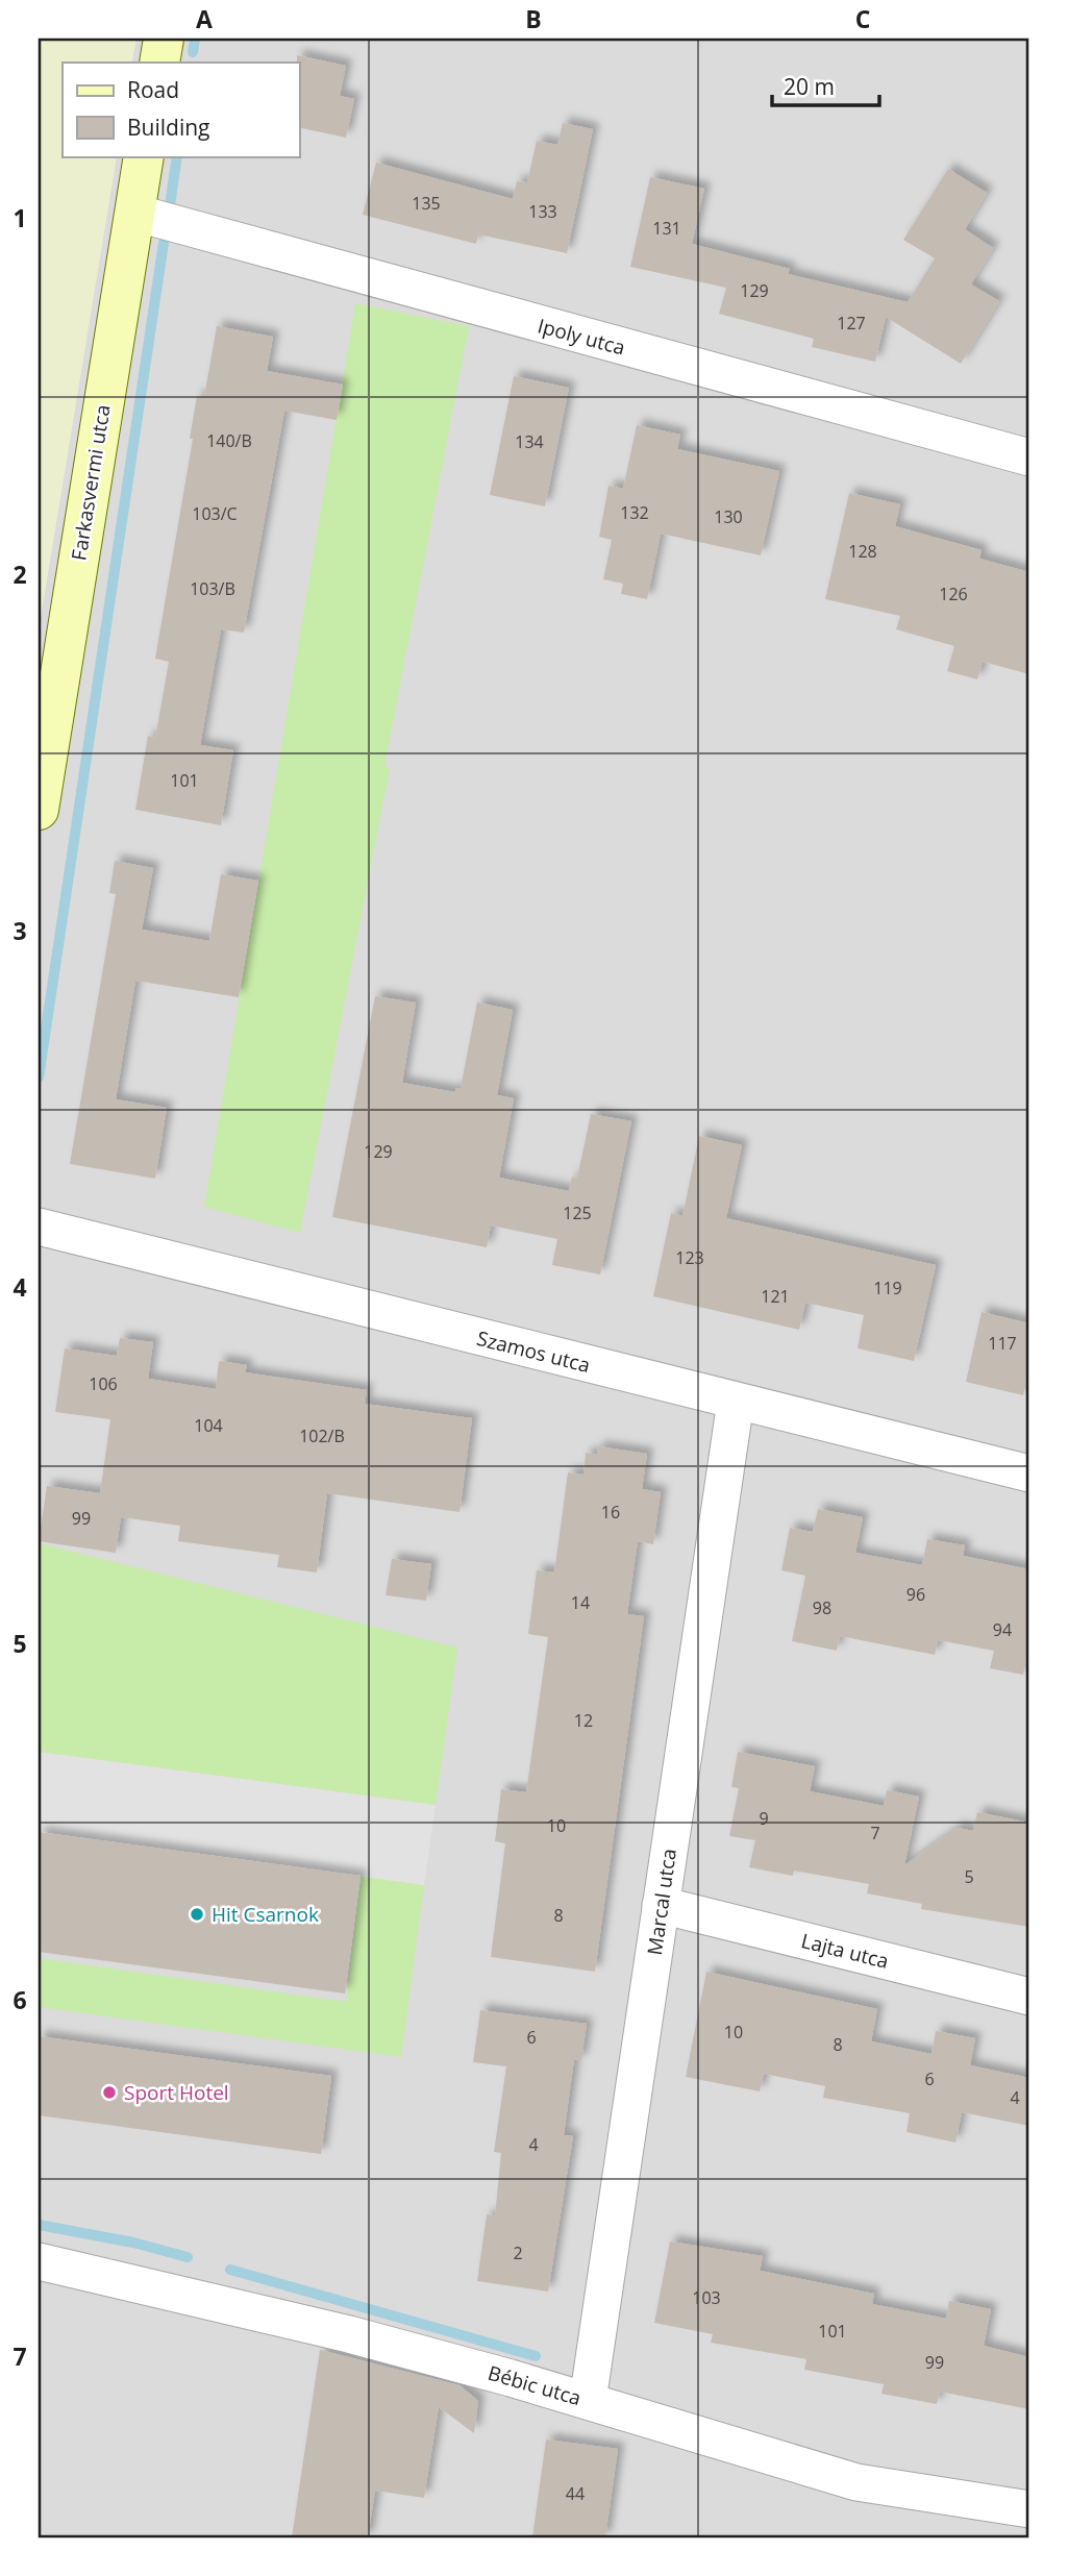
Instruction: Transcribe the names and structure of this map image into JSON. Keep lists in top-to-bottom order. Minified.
{"streets":{"street":["Ipoly utca","Farkasvermi utca","Szamos utca","Marcal utca","Lajta utca","Bébic utca"]},"crossings":[["Ipoly utca","Farkasvermi utca"],["Szamos utca","Marcal utca"],["Marcal utca","Lajta utca"],["Marcal utca","Bébic utca"]],"places":["Hit Csarnok","Sport Hotel"],"house_numbers":["135","133","131","129","127","140/B","134","132","103/C","130","128","103/B","126","101","129","125","123","119","121","117","106","104","102/B","16","99","96","14","98","94","12","9","10","7","5","8","10","6","8","6","4","4","2","103","101","99","44"],"legend":["Road","Building"],"scale_bar":"20 m","grid":{"columns":["A","B","C"],"rows":["1","2","3","4","5","6","7"]}}
